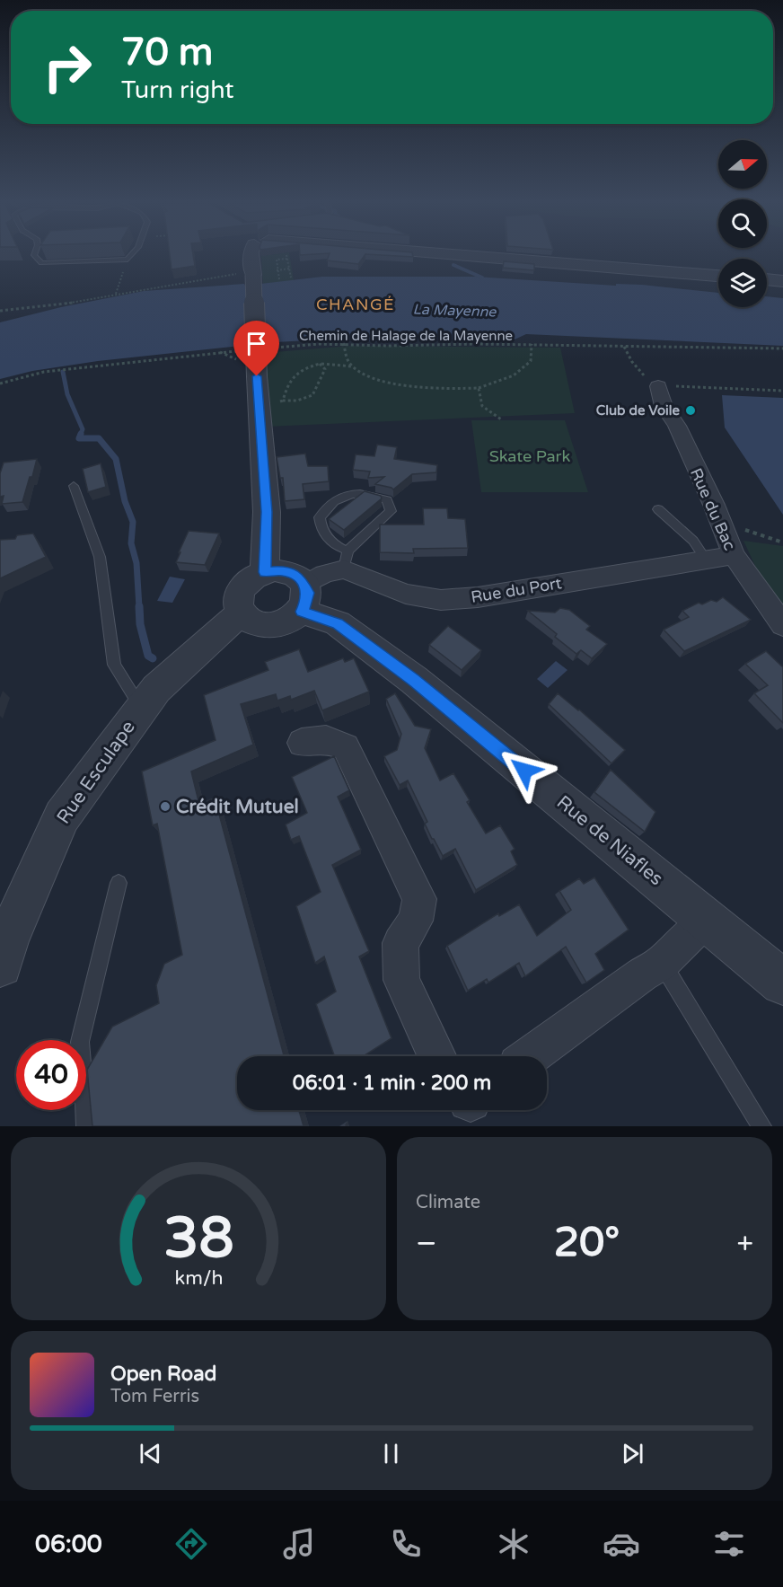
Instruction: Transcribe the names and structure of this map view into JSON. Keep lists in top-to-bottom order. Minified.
{"streets":{"street":["Rue du Bac","Rue du Port","Rue Esculape","Rue de Niafles"],"path":["Chemin de Halage de la Mayenne"]},"crossings":[["Rue du Bac","Rue du Port"],["Rue Esculape","Rue de Niafles"]],"districts":["CHANGÉ"],"water":["La Mayenne"],"parks":["Skate Park"],"places":["Club de Voile","Crédit Mutuel"],"north":"right","page":{"turn":["70 m","Turn right"],"limit":"40","trip":"06:01 · 1 min · 200 m","tile":"Climate","heat":["−","20°","+"],"song":["Open Road","Tom Ferris"],"tabs":"06:00","gauge":["38","km/h"]}}
